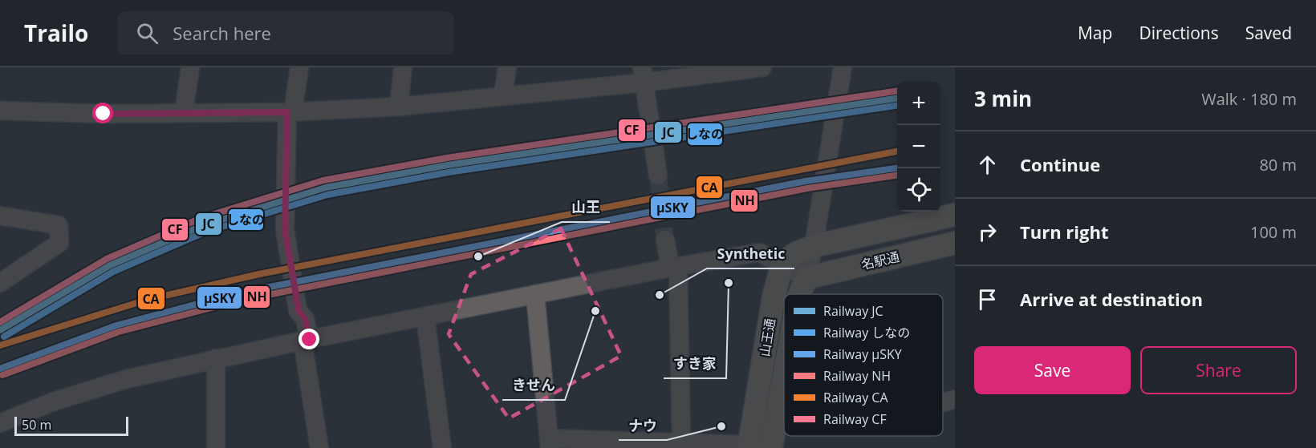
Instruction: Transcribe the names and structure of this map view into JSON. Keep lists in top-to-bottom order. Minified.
{"streets":{"main road":["名駅通","山王通"]},"crossings":[["名駅通","山王通"]],"places":["山王","すき家","Synthetic","きせん","ナウ"],"lines":["rail line CF","rail line JC","rail line しなの","rail line CA","rail line μSKY","rail line NH"],"legend":["Railway JC","Railway しなの","Railway μSKY","Railway NH","Railway CA","Railway CF"],"scale_bar":"50 m","page":{"header":"Trailo","search":"Search here","nav":["Map","Directions","Saved"],"heading":["3 min","Walk · 180 m"],"map_buttons":["+","−"],"list":[["Continue","80 m"],["Turn right","100 m"],"Arrive at destination"],"buttons":["Save","Share"],"scale":"50 m"}}
